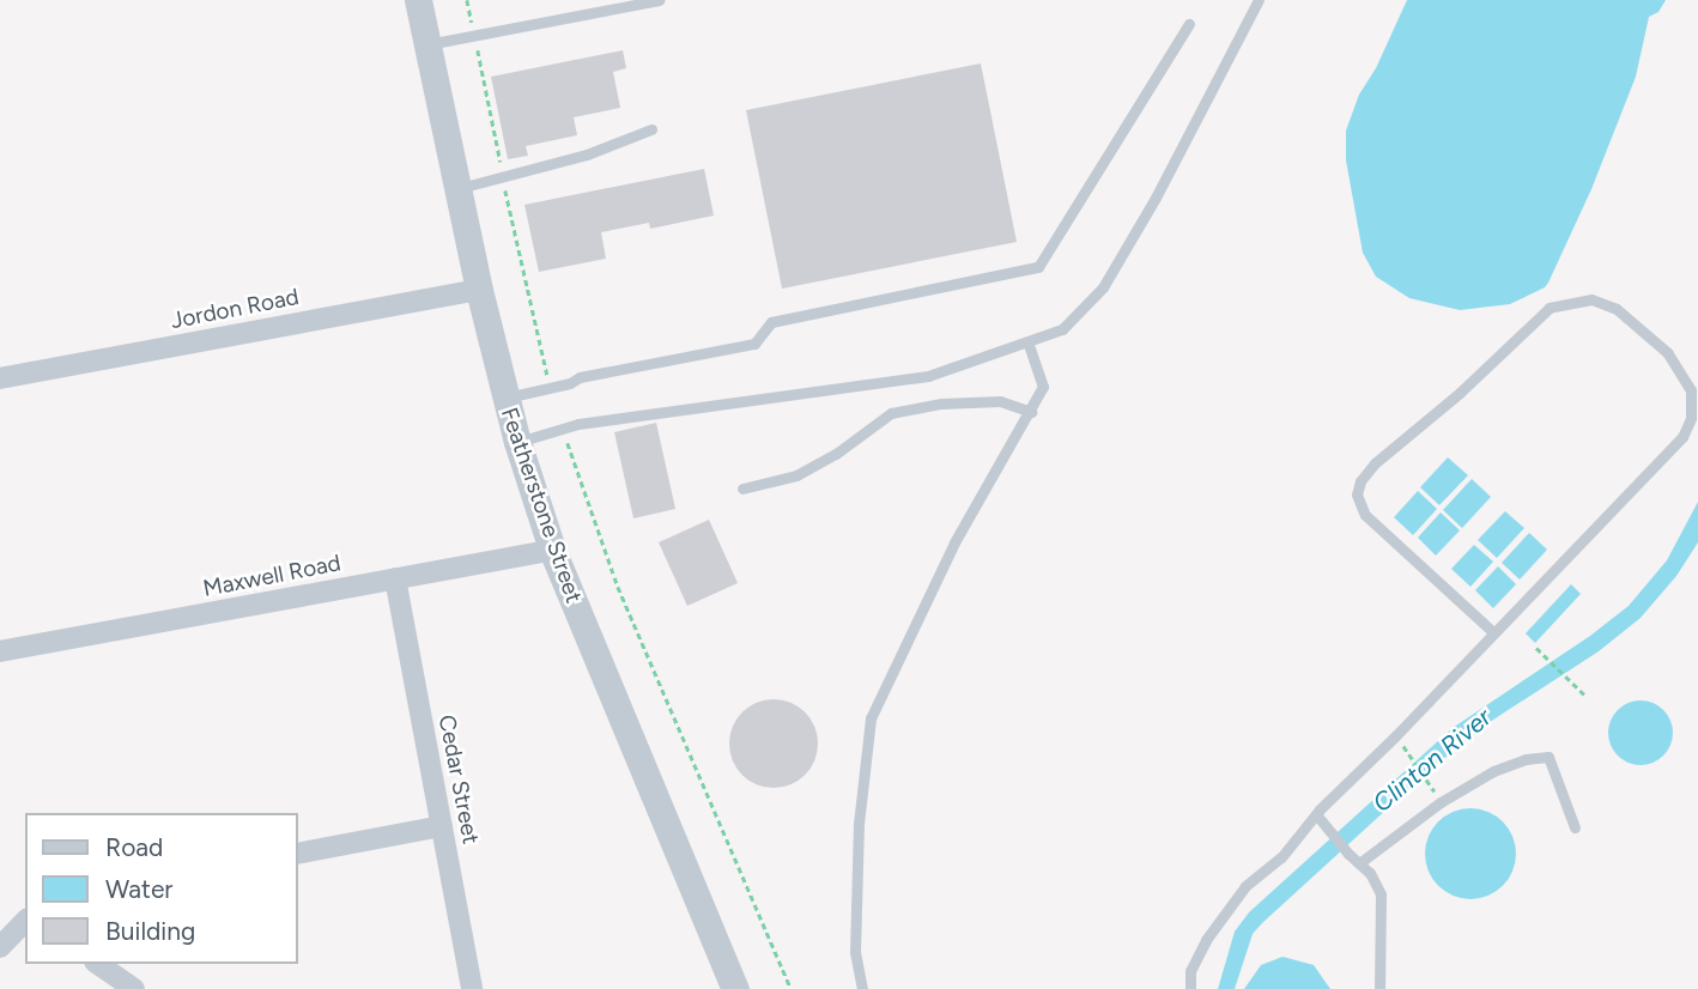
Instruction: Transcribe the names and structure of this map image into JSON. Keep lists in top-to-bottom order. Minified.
{"streets":{"street":["Jordon Road","Featherstone Street","Maxwell Road","Cedar Street"]},"crossings":[["Jordon Road","Featherstone Street"],["Featherstone Street","Maxwell Road"],["Maxwell Road","Cedar Street"]],"water":["Clinton River"],"legend":["Road","Water","Building"]}
